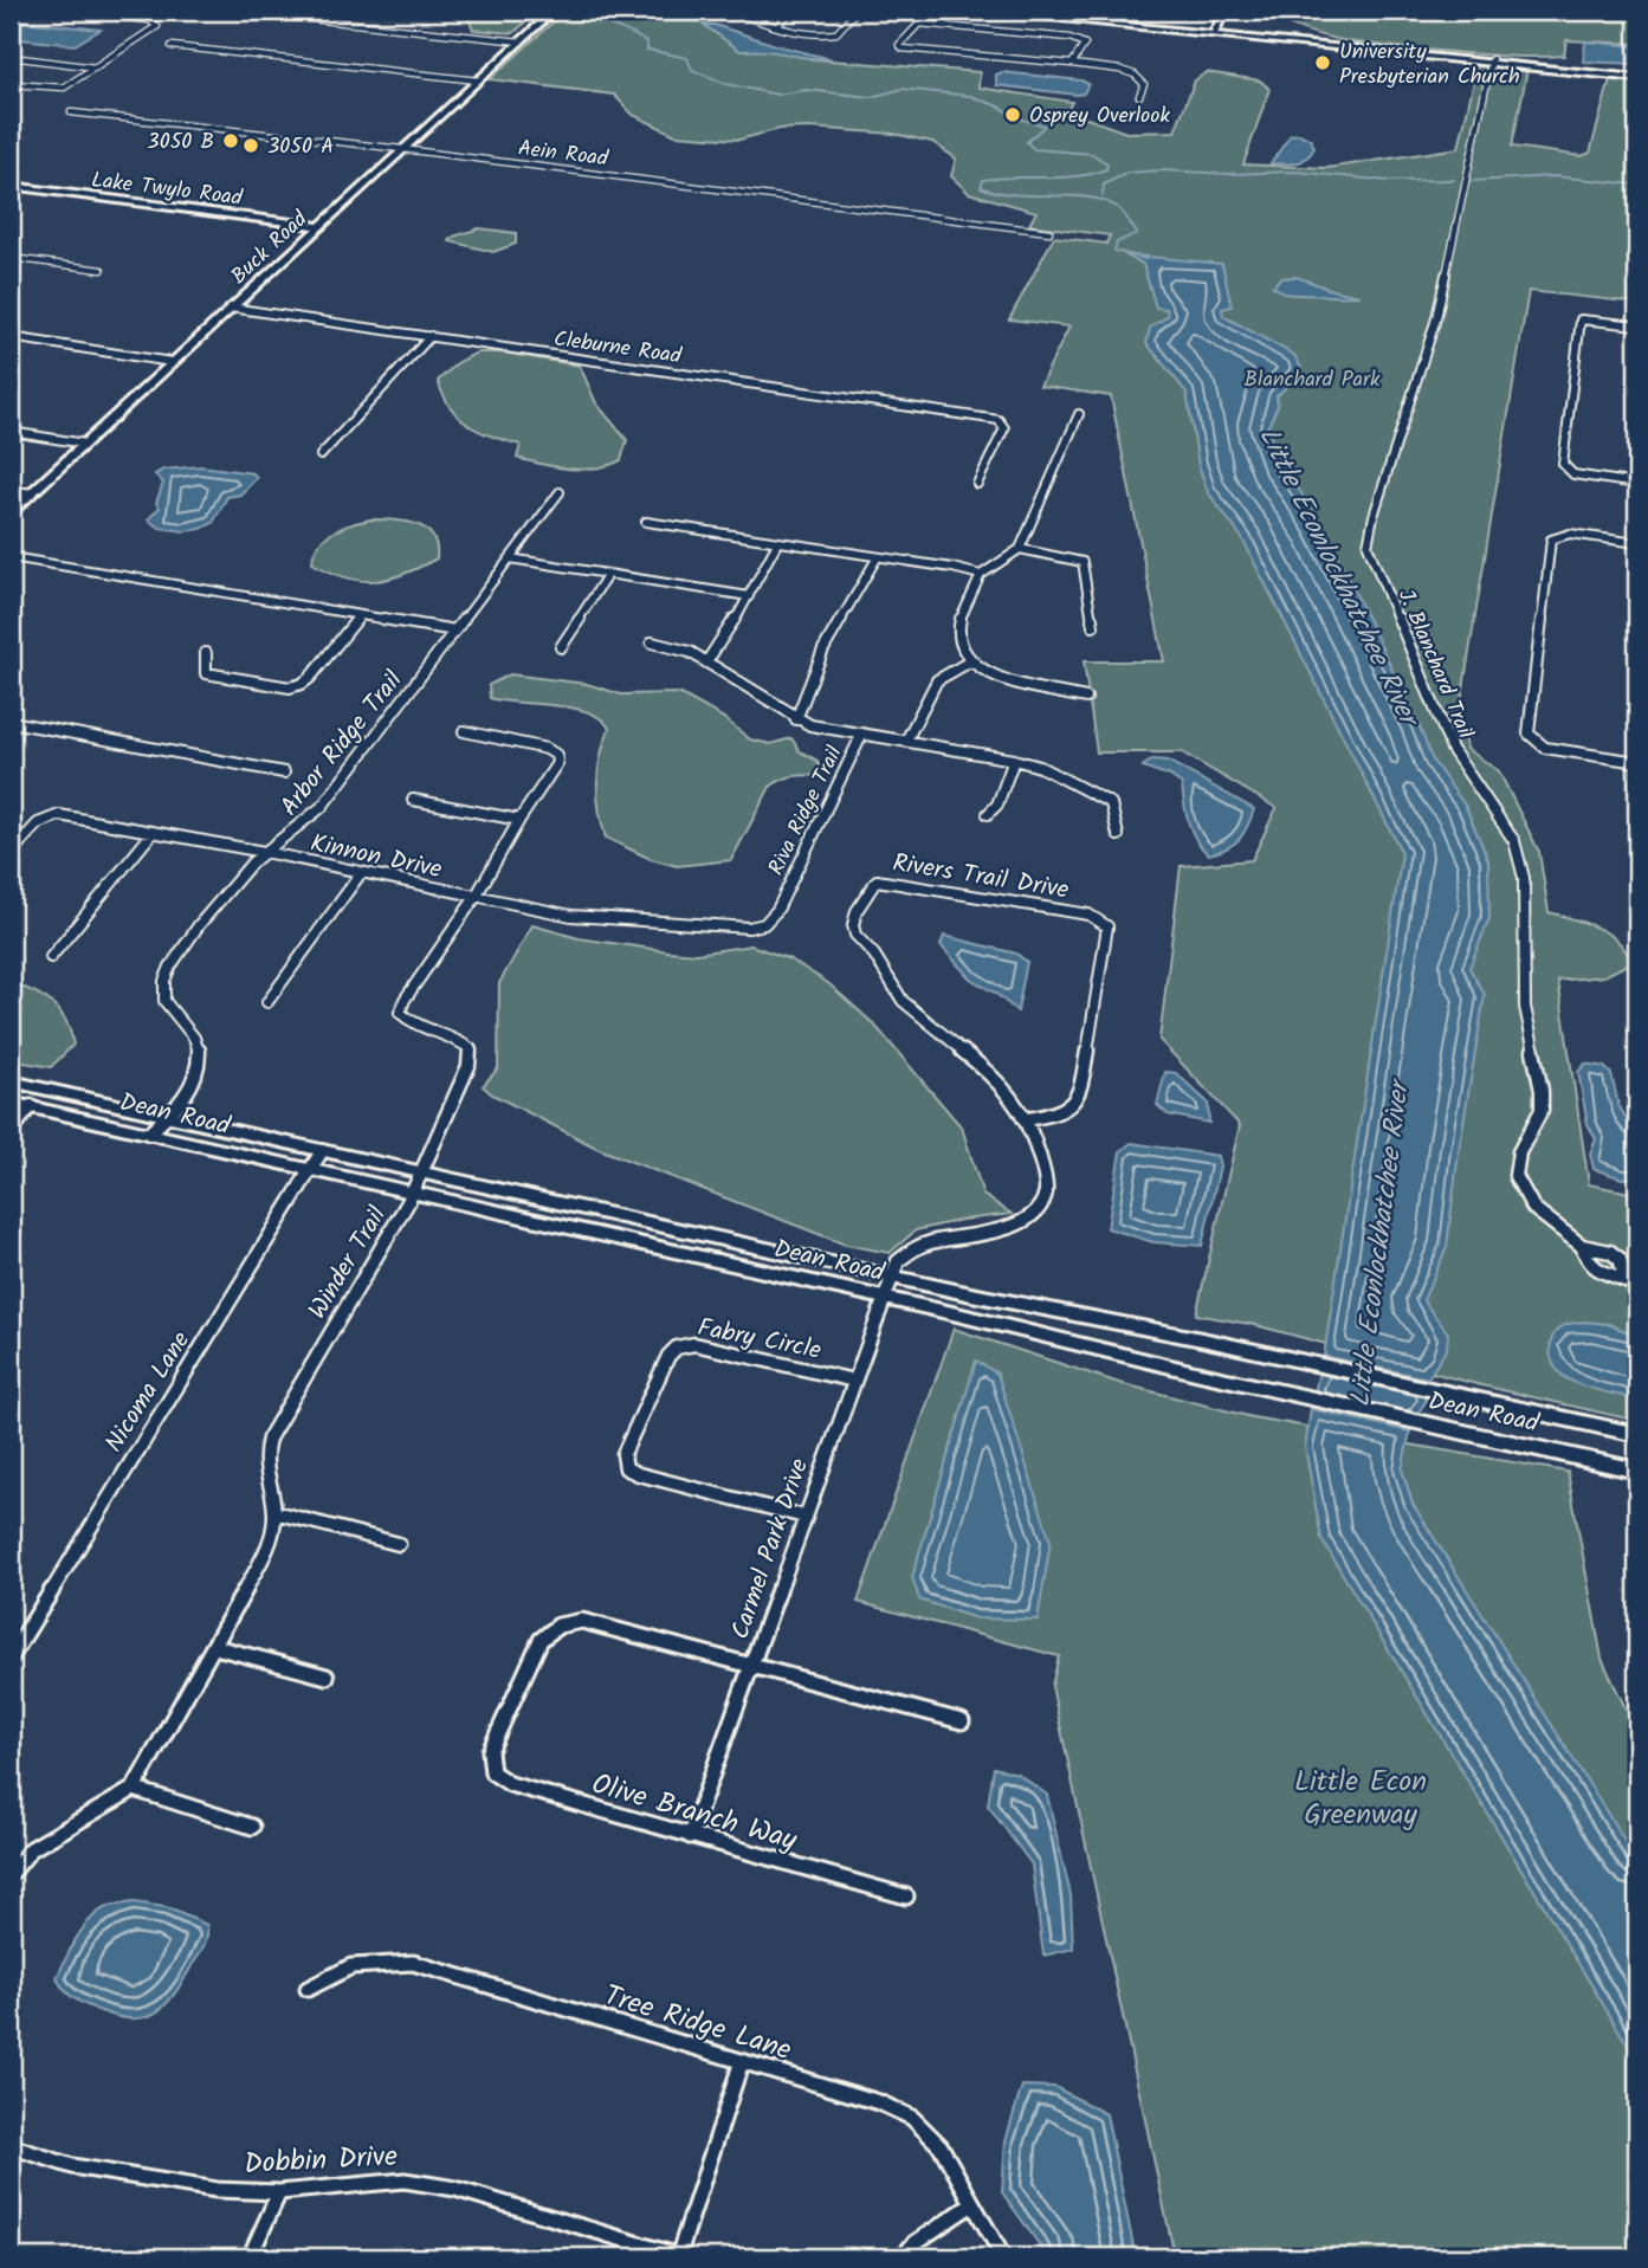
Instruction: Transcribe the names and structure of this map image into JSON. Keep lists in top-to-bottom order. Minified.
{"streets":{"street":["Aein Road","Lake Twylo Road","Buck Road","Cleburne Road","J. Blanchard Trail","Arbor Ridge Trail","Riva Ridge Trail","Kinnon Drive","Rivers Trail Drive","Dean Road","Winder Trail","Fabry Circle","Nicoma Lane","Carmel Park Drive","Olive Branch Way","Tree Ridge Lane","Dobbin Drive"]},"crossings":[["Aein Road","Buck Road"],["Lake Twylo Road","Buck Road"],["Buck Road","Cleburne Road"],["Arbor Ridge Trail","Kinnon Drive"],["Arbor Ridge Trail","Dean Road"],["Riva Ridge Trail","Kinnon Drive"],["Kinnon Drive","Winder Trail"],["Rivers Trail Drive","Dean Road"],["Rivers Trail Drive","Carmel Park Drive"],["Dean Road","Winder Trail"],["Dean Road","Nicoma Lane"],["Dean Road","Carmel Park Drive"],["Fabry Circle","Carmel Park Drive"],["Carmel Park Drive","Olive Branch Way"]],"water":["Little Econlockhatchee River"],"parks":["Blanchard Park","Little Econ Greenway"],"places":["University Presbyterian Church","Osprey Overlook","3050 B","3050 A"]}
